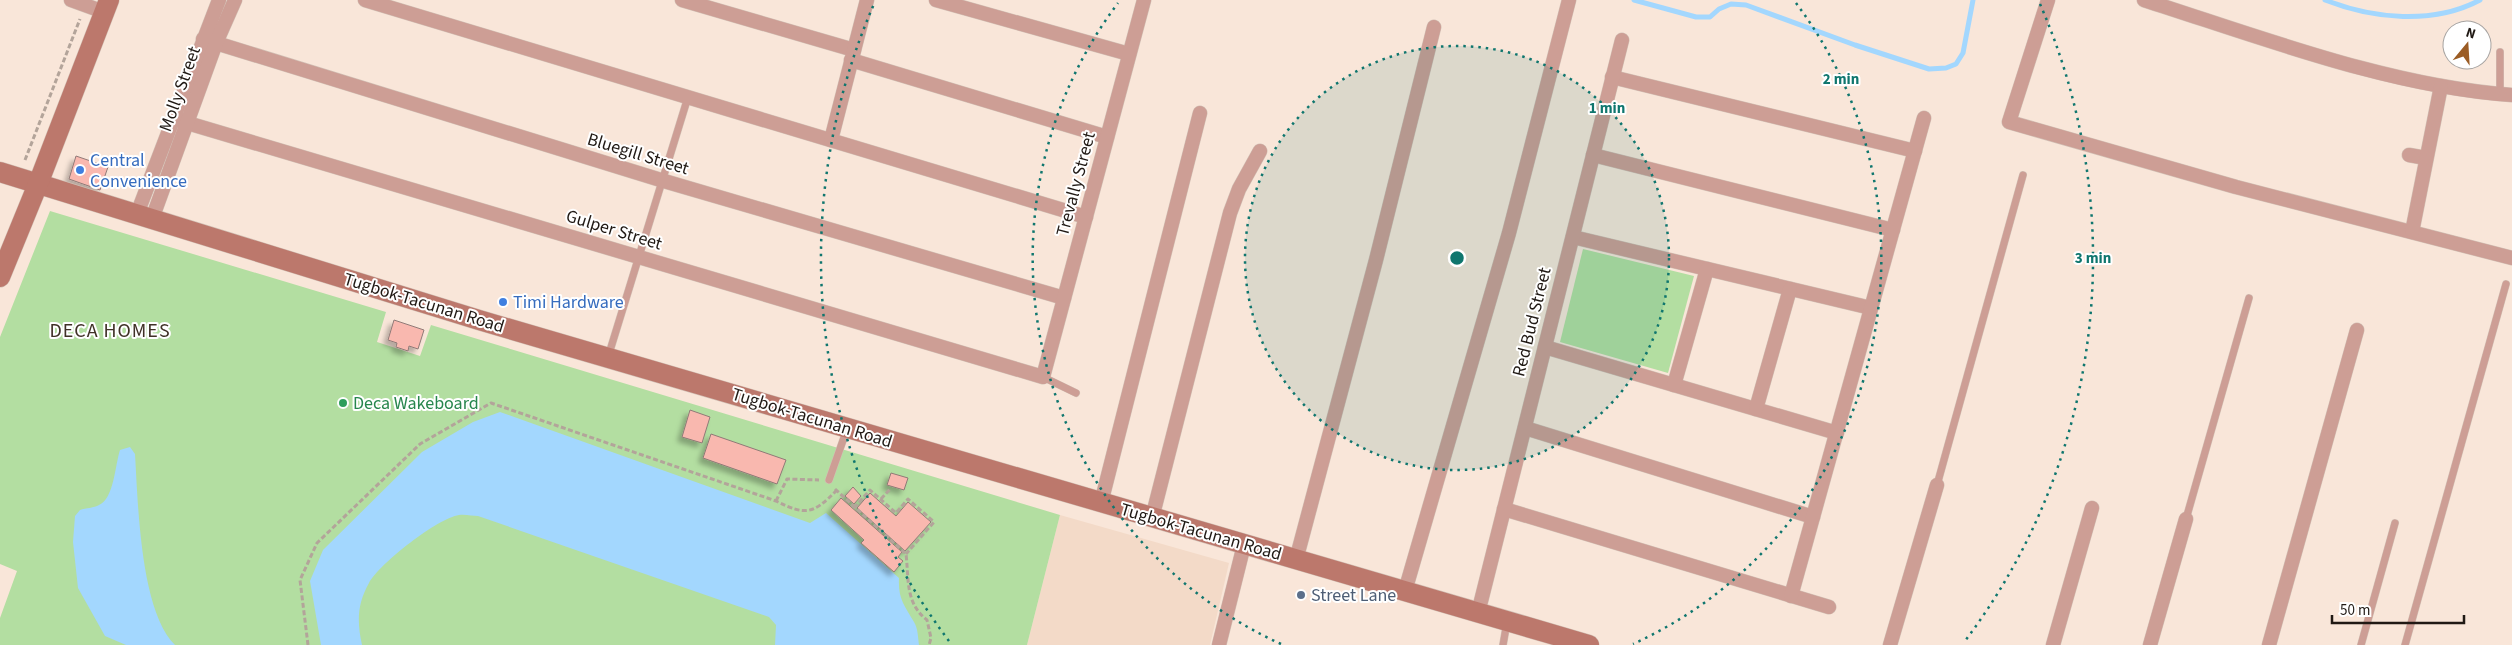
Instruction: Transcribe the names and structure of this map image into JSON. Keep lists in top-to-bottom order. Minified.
{"streets":{"street":["Molly Street","Bluegill Street","Trevally Street","Gulper Street","Tugbok-Tacunan Road","Red Bud Street"]},"crossings":[["Molly Street","Bluegill Street"],["Molly Street","Gulper Street"],["Molly Street","Tugbok-Tacunan Road"],["Bluegill Street","Trevally Street"],["Trevally Street","Gulper Street"],["Tugbok-Tacunan Road","Red Bud Street"]],"districts":["DECA HOMES"],"places":["Central Convenience","Timi Hardware","Deca Wakeboard","Street Lane"],"scale_bar":"50 m","north":"top","rings":["2 min","1 min","3 min"]}
